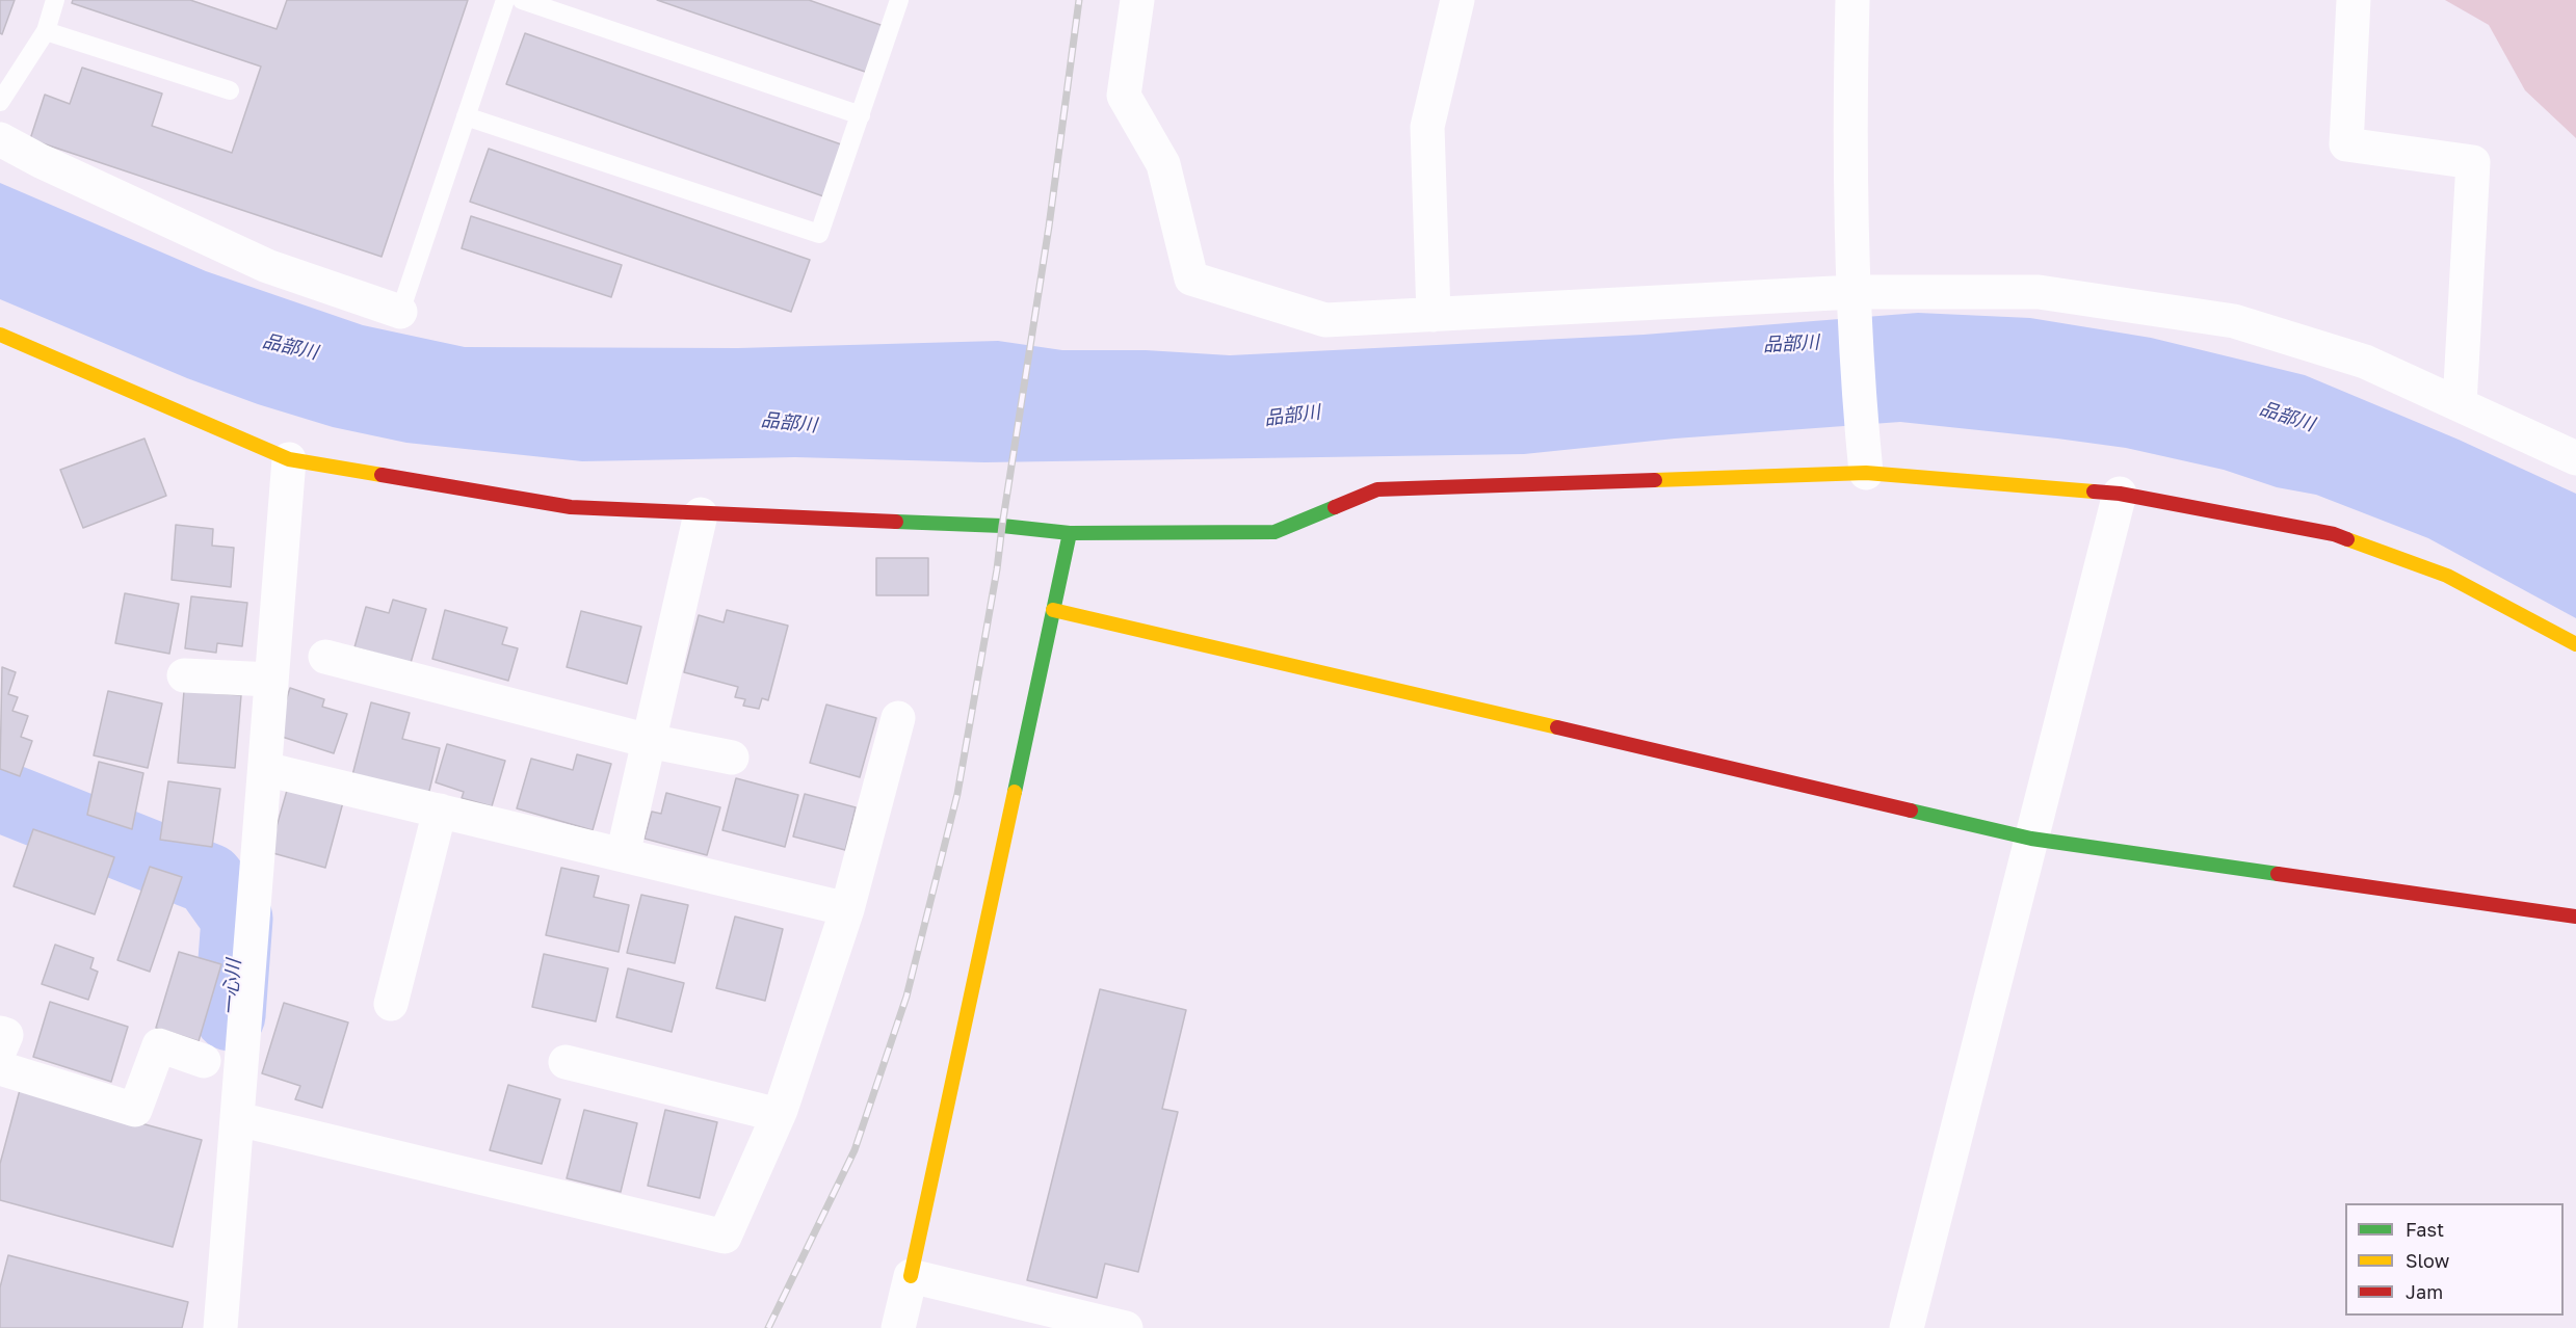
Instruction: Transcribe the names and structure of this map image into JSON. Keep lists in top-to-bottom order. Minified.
{"water":["品部川","一心川"],"legend":["Fast","Slow","Jam"]}
